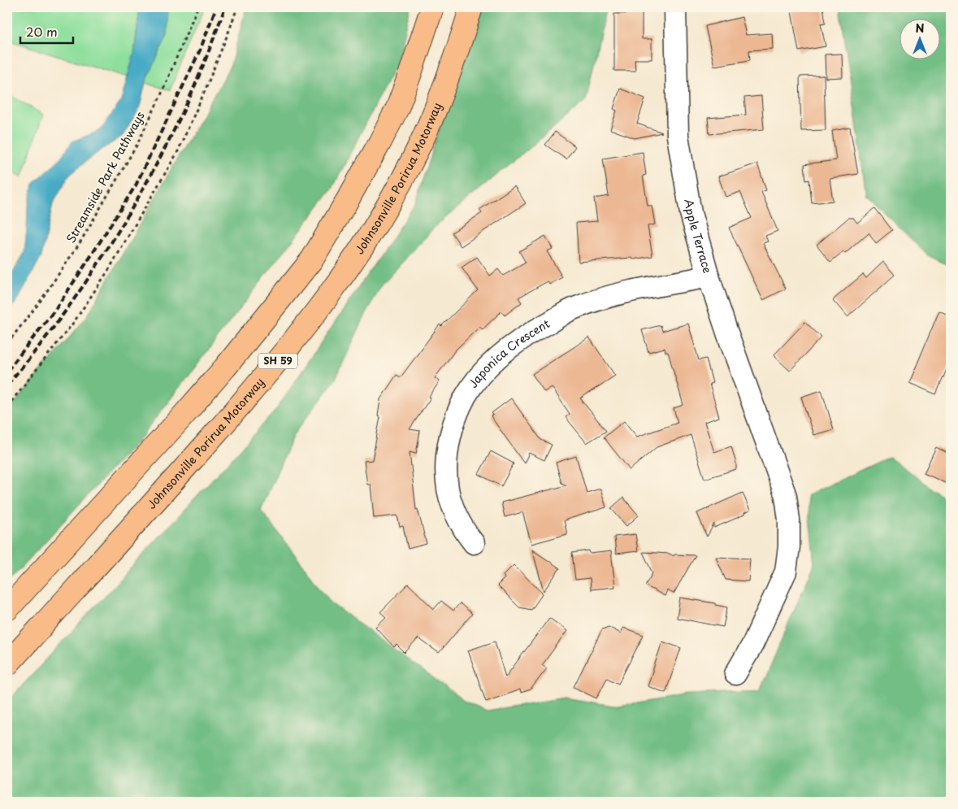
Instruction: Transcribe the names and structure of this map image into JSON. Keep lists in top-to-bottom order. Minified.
{"streets":{"highway":["Johnsonville Porirua Motorway","SH 59"],"street":["Apple Terrace","Japonica Crescent"],"path":["Streamside Park Pathways"]},"crossings":[["Apple Terrace","Japonica Crescent"]],"scale_bar":"20 m","north":"top"}
